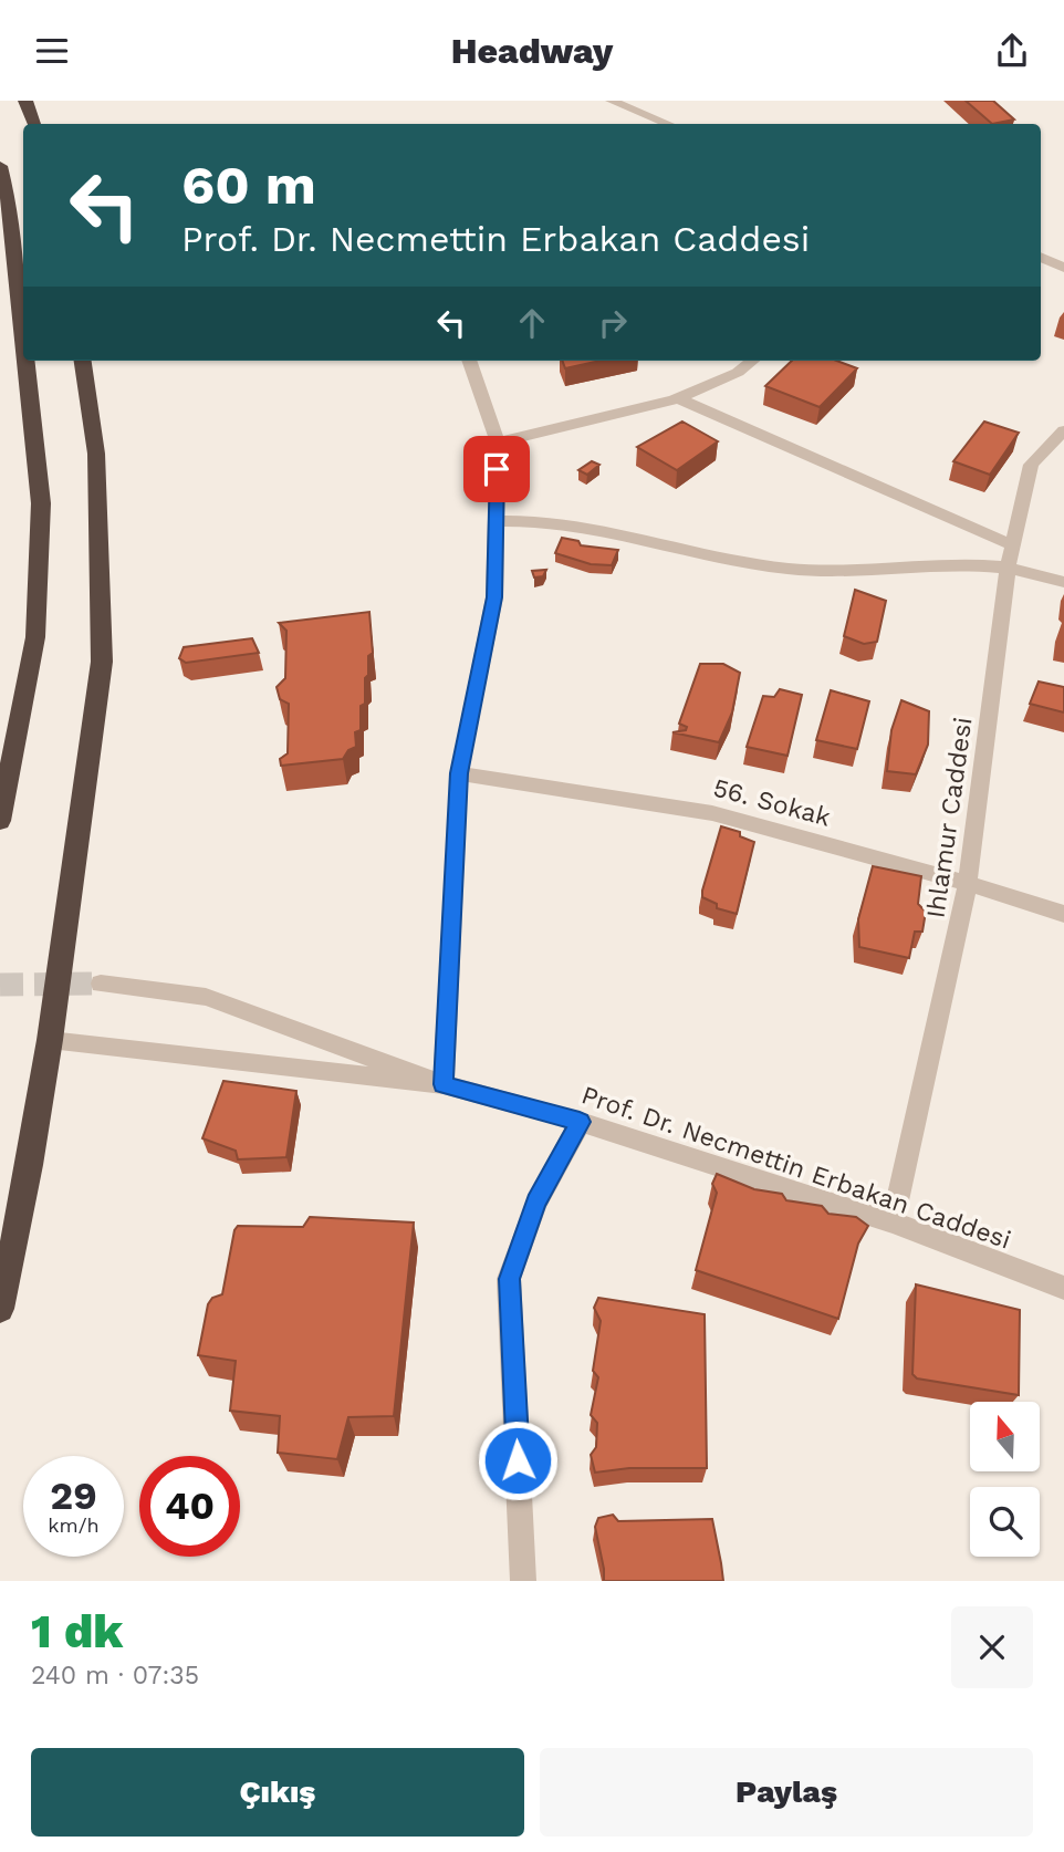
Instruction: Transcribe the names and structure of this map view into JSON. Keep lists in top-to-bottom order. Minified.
{"streets":{"street":["56. Sokak","Ihlamur Caddesi","Prof. Dr. Necmettin Erbakan Caddesi"]},"crossings":[["56. Sokak","Ihlamur Caddesi"],["Ihlamur Caddesi","Prof. Dr. Necmettin Erbakan Caddesi"]],"north":"top","page":{"header":"Headway","turn":["60 m","Prof. Dr. Necmettin Erbakan Caddesi"],"speed":"29 km/h","limit":"40","heading":["1 dk","240 m · 07:35"],"buttons":["Çıkış","Paylaş"]}}
